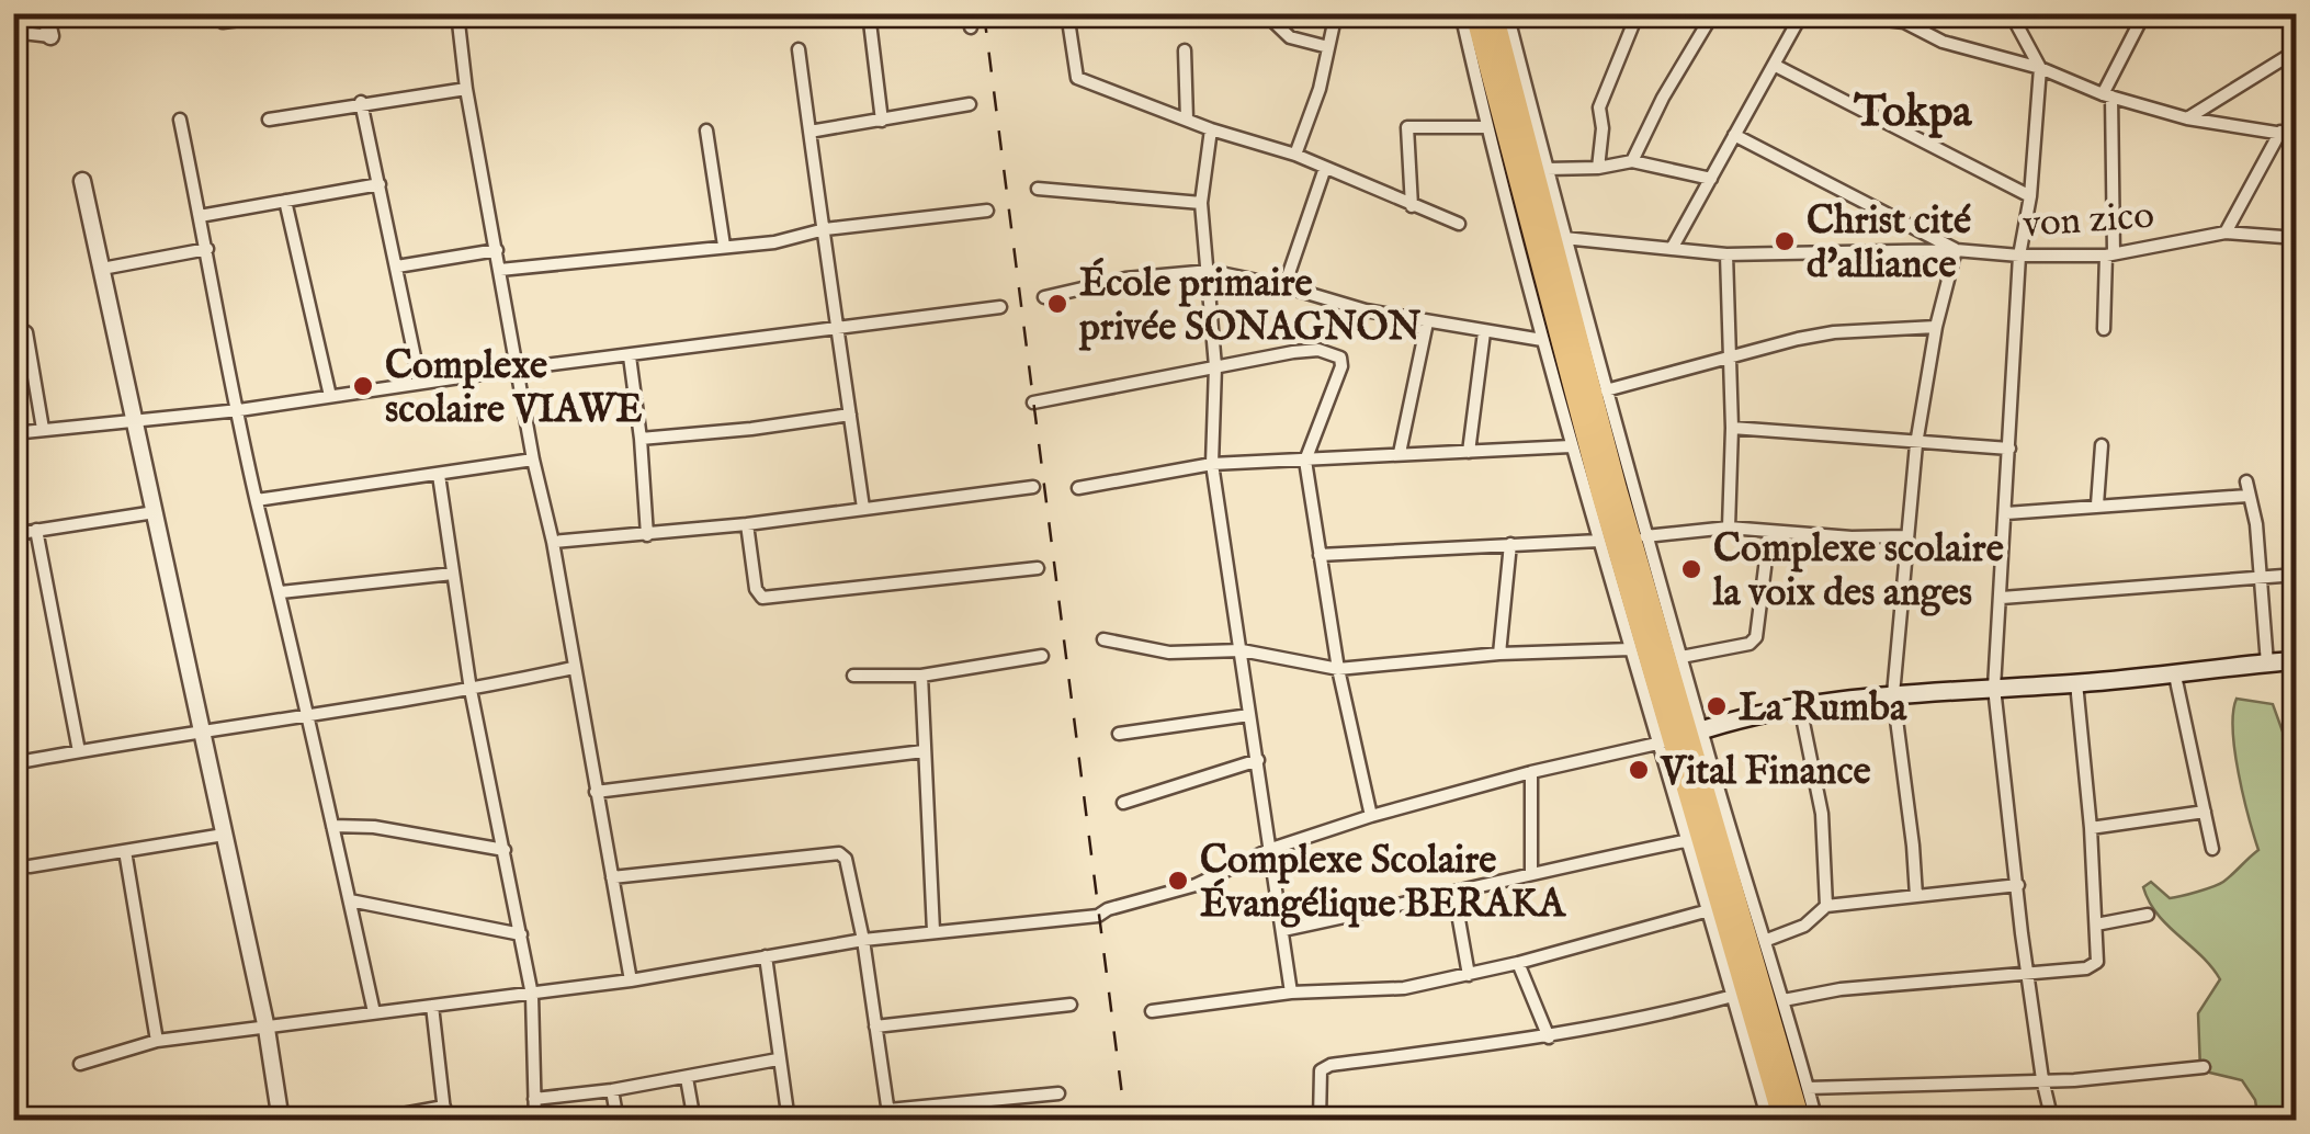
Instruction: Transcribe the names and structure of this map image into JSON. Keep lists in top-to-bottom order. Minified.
{"streets":{"street":["von zico"]},"districts":["Tokpa"],"places":["Christ cité d'alliance","École primaire privée SONAGNON","Complexe scolaire VIAWE","Complexe scolaire la voix des anges","La Rumba","Vital Finance","Complexe Scolaire Évangélique BERAKA"]}
